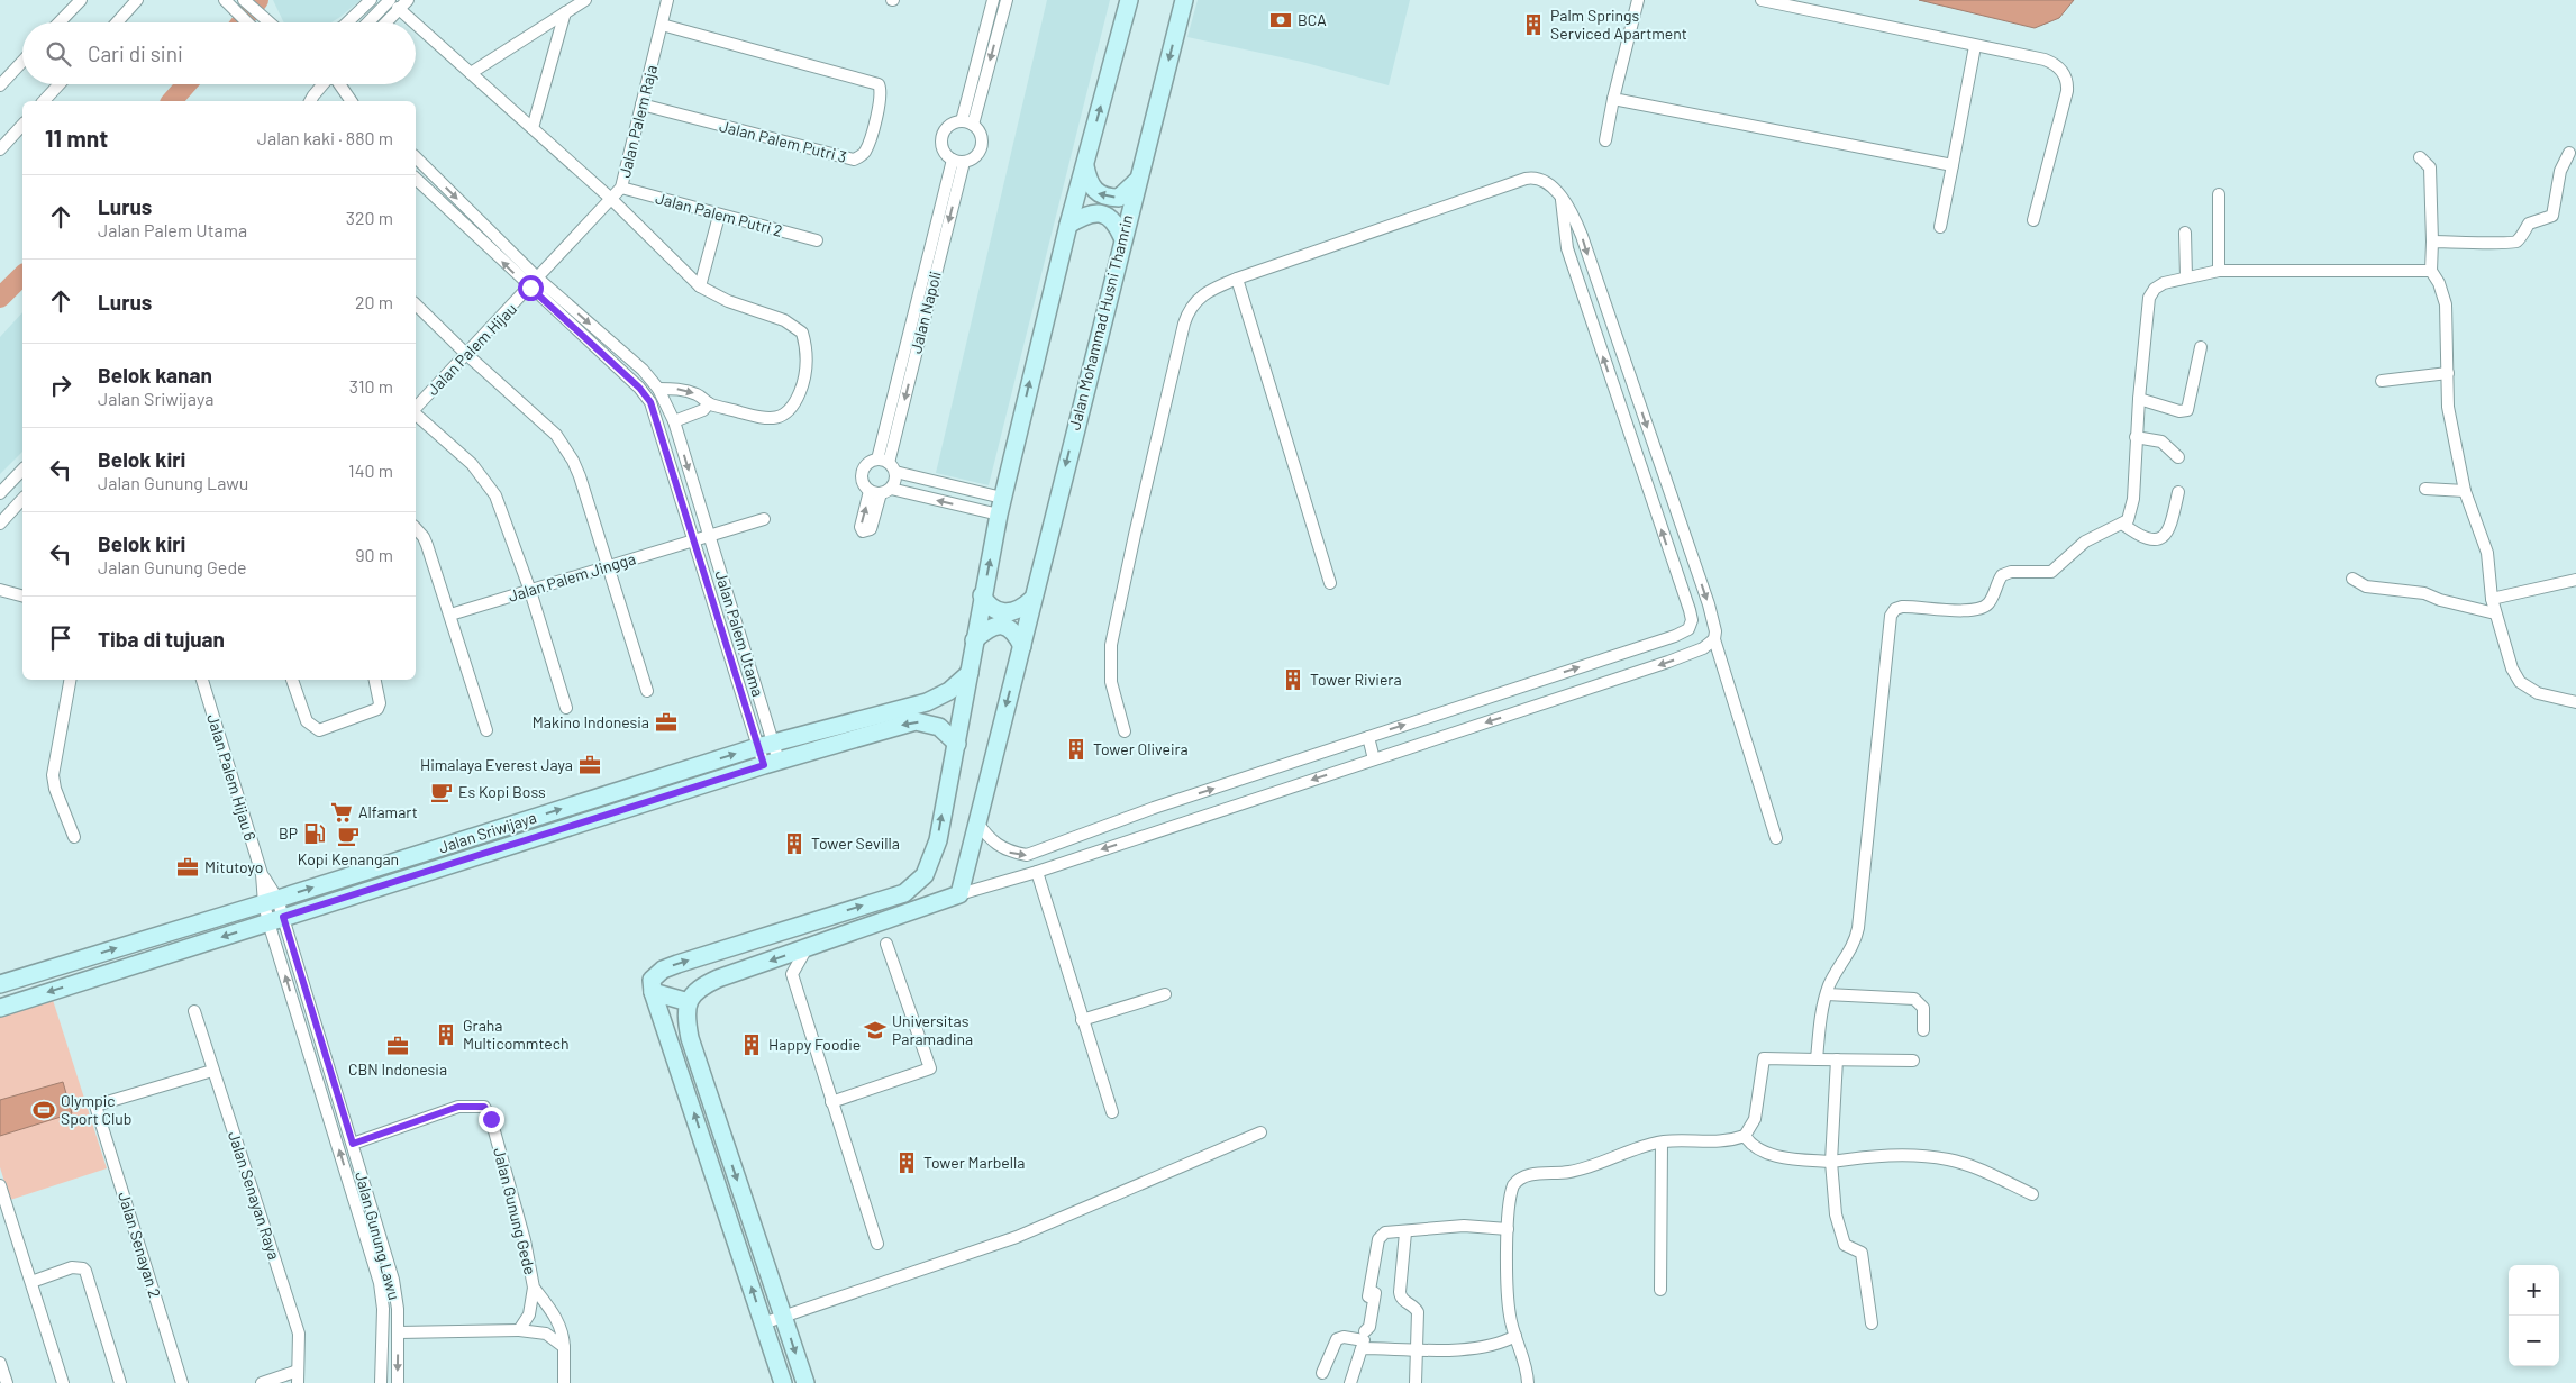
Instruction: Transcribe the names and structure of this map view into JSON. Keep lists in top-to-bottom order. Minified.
{"streets":{"street":["Jalan Palem Raja","Jalan Palem Putri 3","Jalan Palem Putri 2","Jalan Napoli","Jalan Mohammad Husni Thamrin","Jalan Palem Hijau","Jalan Palem Jingga","Jalan Palem Utama","Jalan Palem Hijau 6","Jalan Sriwijaya","Jalan Senayan Raya","Jalan Gunung Gede","Jalan Gunung Lawu","Jalan Senayan 2"]},"crossings":[["Jalan Palem Raja","Jalan Palem Putri 3"],["Jalan Palem Raja","Jalan Palem Putri 2"],["Jalan Palem Raja","Jalan Palem Hijau"],["Jalan Palem Raja","Jalan Palem Utama"],["Jalan Palem Hijau","Jalan Palem Utama"],["Jalan Palem Jingga","Jalan Palem Utama"],["Jalan Palem Utama","Jalan Sriwijaya"],["Jalan Palem Hijau 6","Jalan Sriwijaya"],["Jalan Palem Hijau 6","Jalan Gunung Lawu"],["Jalan Sriwijaya","Jalan Gunung Lawu"],["Jalan Senayan Raya","Jalan Senayan 2"],["Jalan Gunung Gede","Jalan Gunung Lawu"]],"places":{"bank":["BCA"],"building":["Palm Springs Serviced Apartment","Tower Riviera","Tower Oliveira","Tower Sevilla","Graha Multicommtech","Happy Foodie","Tower Marbella"],"office":["Makino Indonesia","Himalaya Everest Jaya","Mitutoyo","CBN Indonesia"],"cafe":["Es Kopi Boss","Kopi Kenangan"],"supermarket":["Alfamart"],"fuel station":["BP"],"school or university":["Universitas Paramadina"],"sports":["Olympic Sport Club"]},"page":{"search":"Cari di sini","heading":["11 mnt","Jalan kaki · 880 m"],"list":[["Lurus","Jalan Palem Utama","320 m"],["Lurus","20 m"],["Belok kanan","Jalan Sriwijaya","310 m"],["Belok kiri","Jalan Gunung Lawu","140 m"],["Belok kiri","Jalan Gunung Gede","90 m"],"Tiba di tujuan"],"map_buttons":["+","−"]}}
